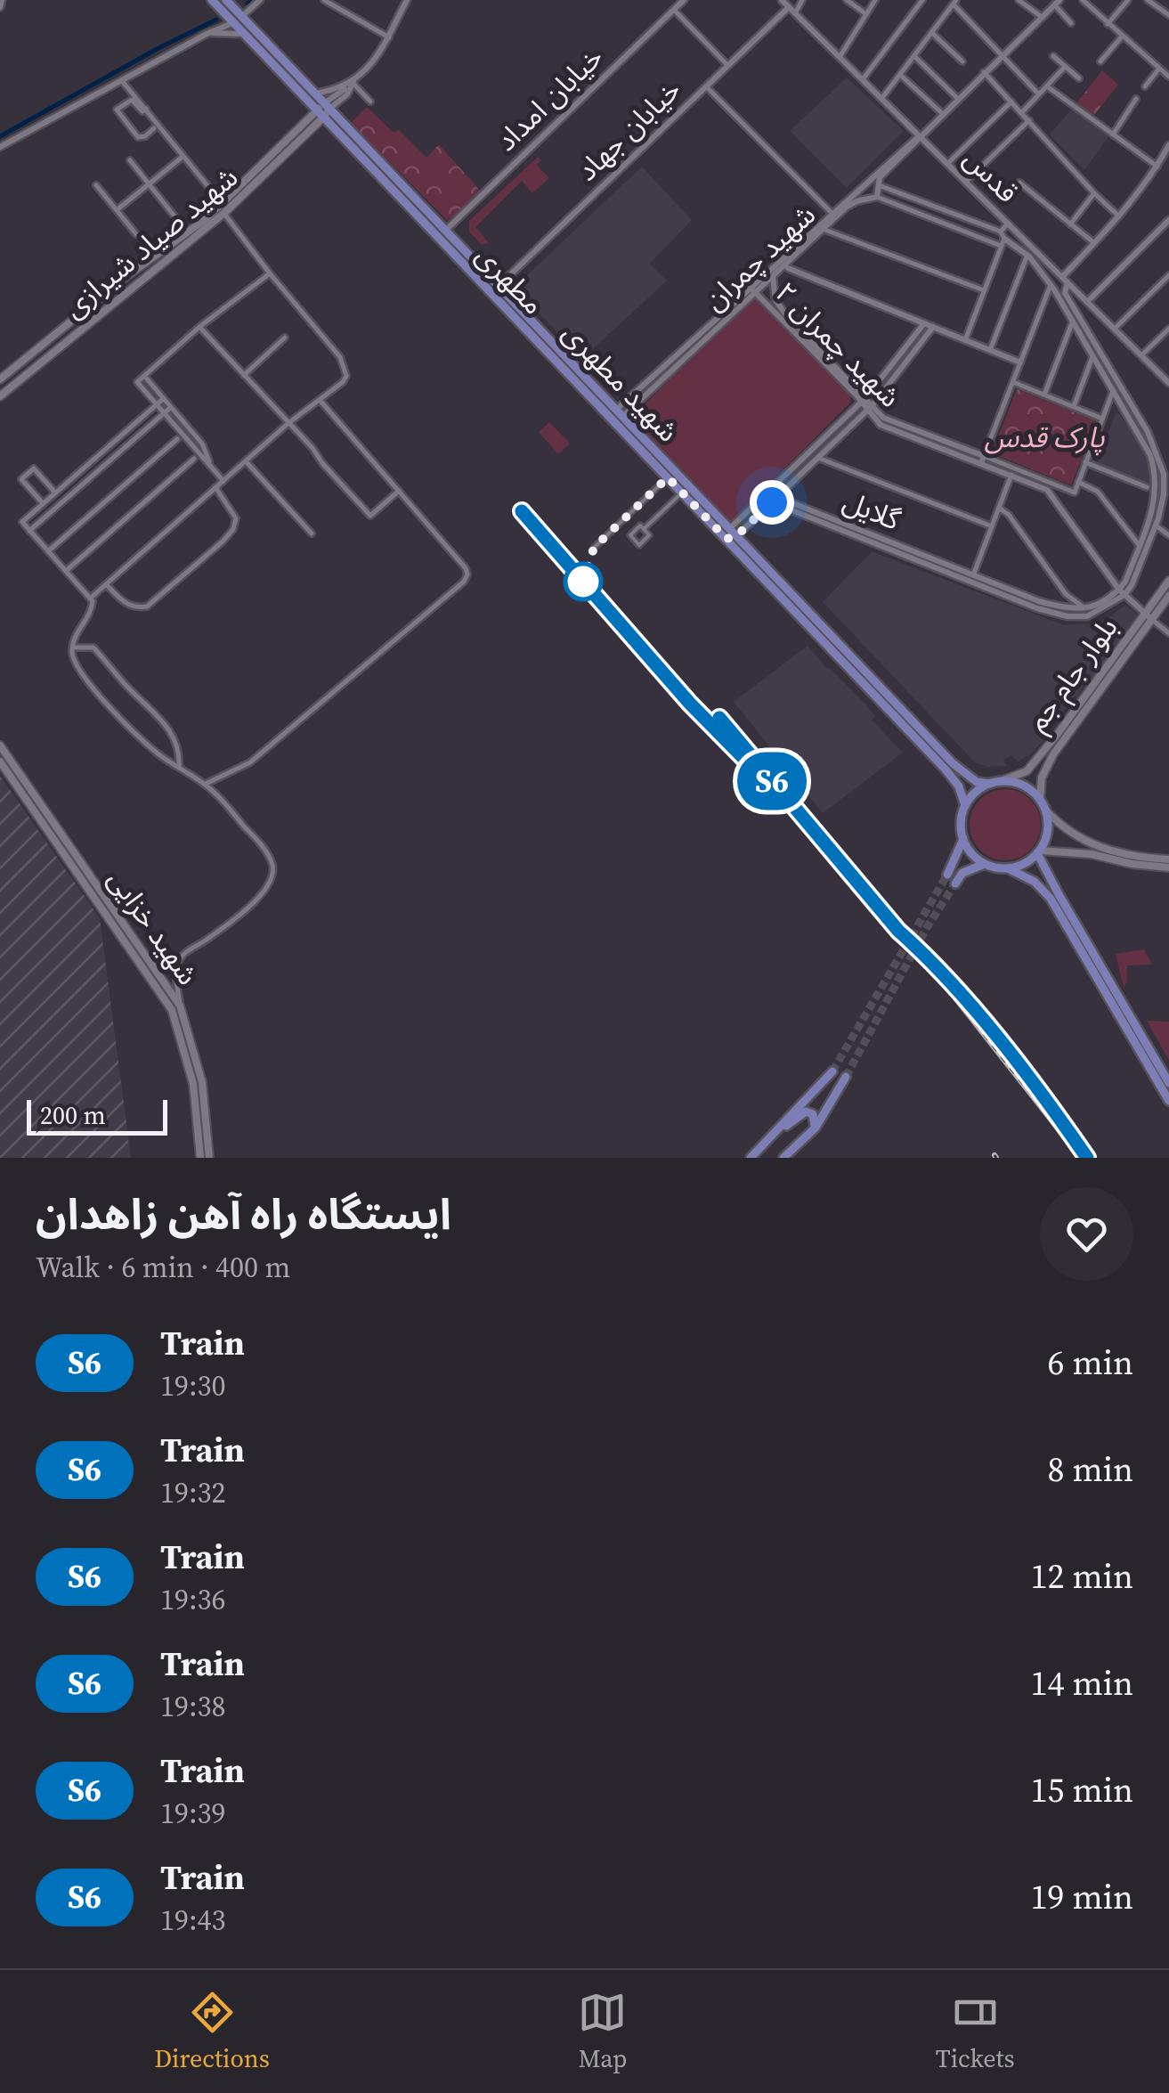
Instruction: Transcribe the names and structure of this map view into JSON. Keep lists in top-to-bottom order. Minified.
{"streets":{"main road":["شهید صیاد شیرازی","مطهری","شهید مطهری","بلوار جام جم","شهید خزایی"],"street":["خیابان امداد","خیابان جهاد","قدس","شهید چمران","شهید چمران ۲","گلایل"]},"crossings":[["خیابان امداد","مطهری"],["خیابان امداد","شهید مطهری"],["خیابان جهاد","قدس"],["خیابان جهاد","شهید مطهری"],["قدس","شهید چمران"],["شهید صیاد شیرازی","مطهری"],["شهید چمران","شهید چمران ۲"],["شهید چمران","شهید مطهری"],["مطهری","شهید مطهری"],["مطهری","بلوار جام جم"],["شهید مطهری","بلوار جام جم"]],"parks":["پارک قدس"],"scale_bar":"200 m","page":{"on_map":"S6","scale":"200 m","heading":["ایستگاه راه آهن زاهدان","Walk · 6 min · 400 m"],"list":[{"mark":"S6","name":"Train","note":"19:30","value":"6 min"},{"mark":"S6","name":"Train","note":"19:32","value":"8 min"},{"mark":"S6","name":"Train","note":"19:36","value":"12 min"},{"mark":"S6","name":"Train","note":"19:38","value":"14 min"},{"mark":"S6","name":"Train","note":"19:39","value":"15 min"},{"mark":"S6","name":"Train","note":"19:43","value":"19 min"}],"tabs":["Directions","Map","Tickets"]}}
